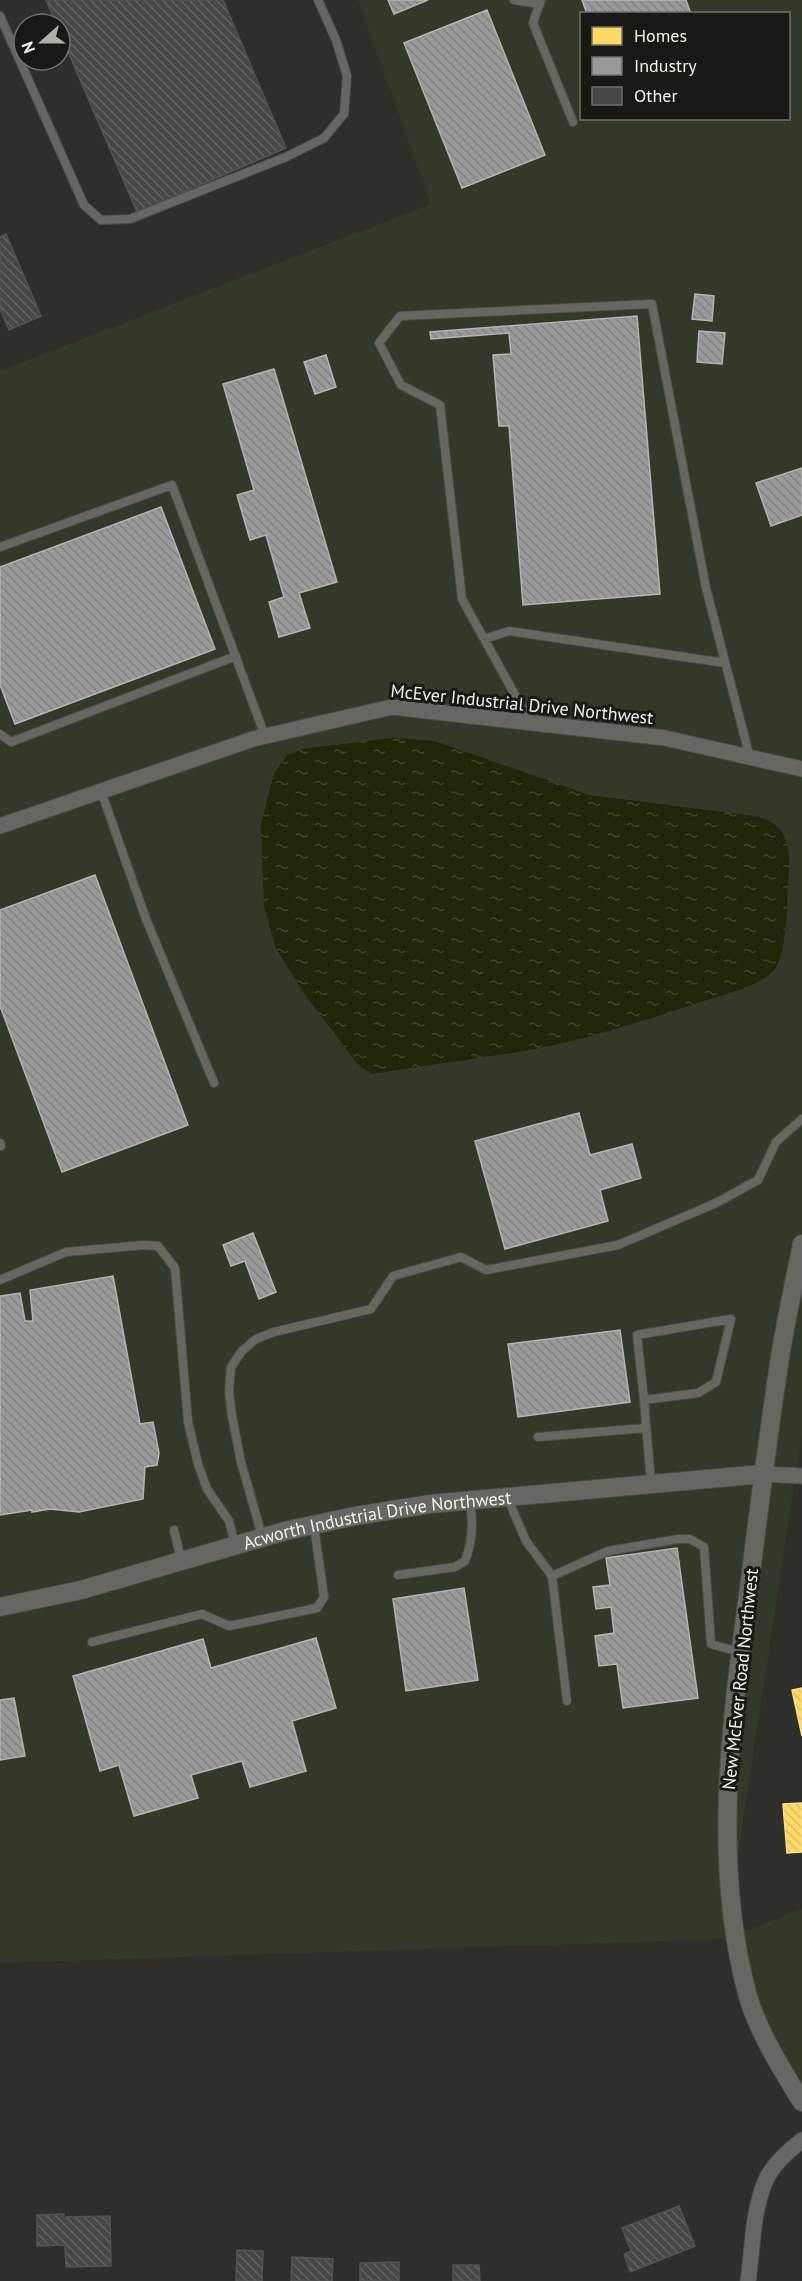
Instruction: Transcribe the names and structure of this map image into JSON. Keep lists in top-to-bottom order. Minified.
{"streets":{"street":["McEver Industrial Drive Northwest","Acworth Industrial Drive Northwest","New McEver Road Northwest"]},"crossings":[["Acworth Industrial Drive Northwest","New McEver Road Northwest"]],"legend":["Homes","Industry","Other"],"north":"left"}
